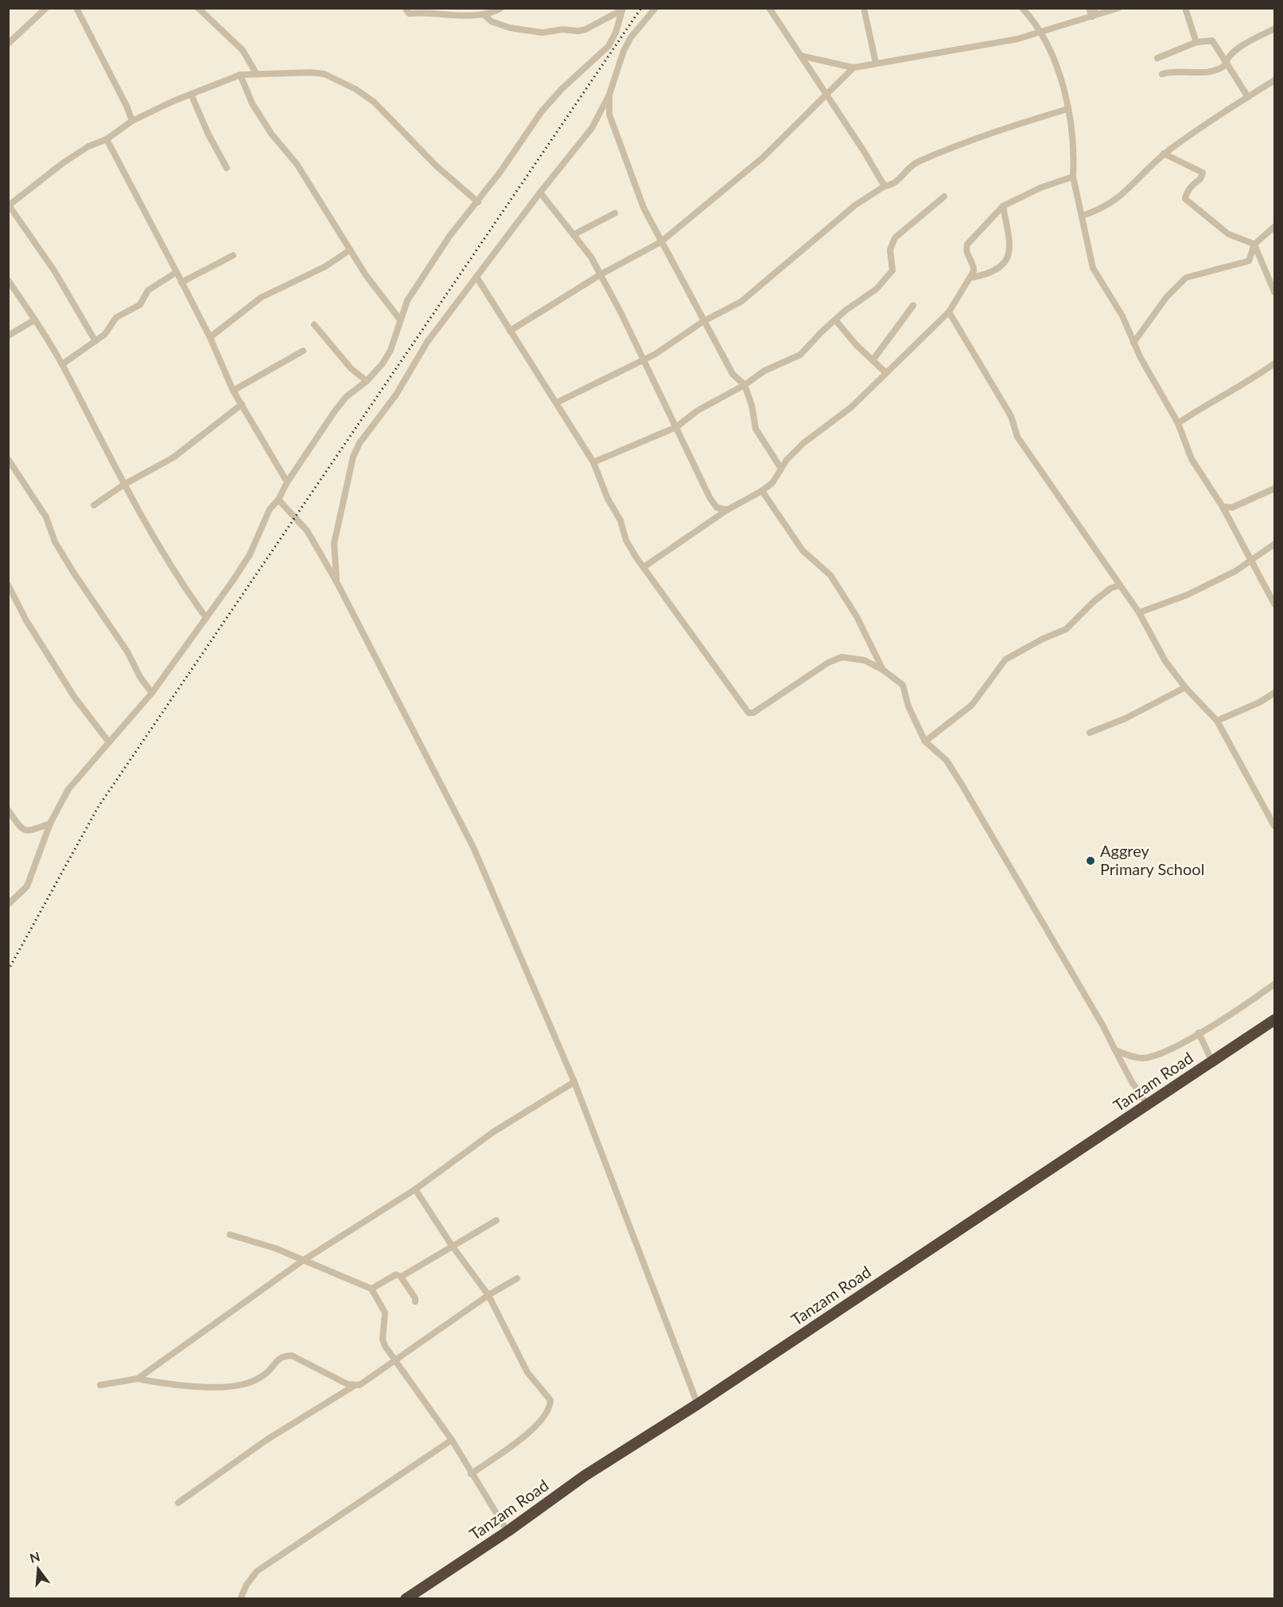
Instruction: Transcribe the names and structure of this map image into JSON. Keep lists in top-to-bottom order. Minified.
{"streets":{"highway":["Tanzam Road"]},"places":["Aggrey Primary School"],"north":"top"}
